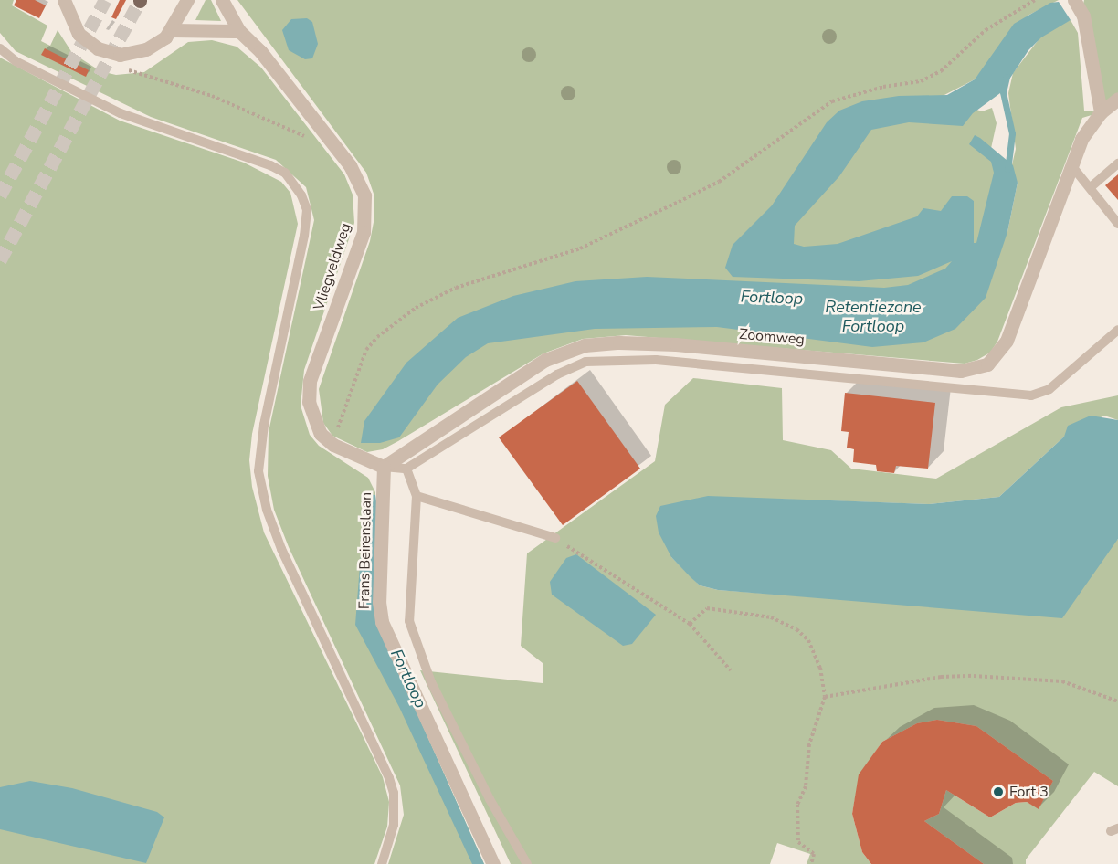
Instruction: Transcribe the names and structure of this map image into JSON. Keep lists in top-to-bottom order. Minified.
{"streets":{"street":["Vliegveldweg","Zoomweg","Frans Beirenslaan"]},"crossings":[["Zoomweg","Frans Beirenslaan"]],"water":["Fortloop","Retentiezone Fortloop"],"places":["Fort 3"]}
